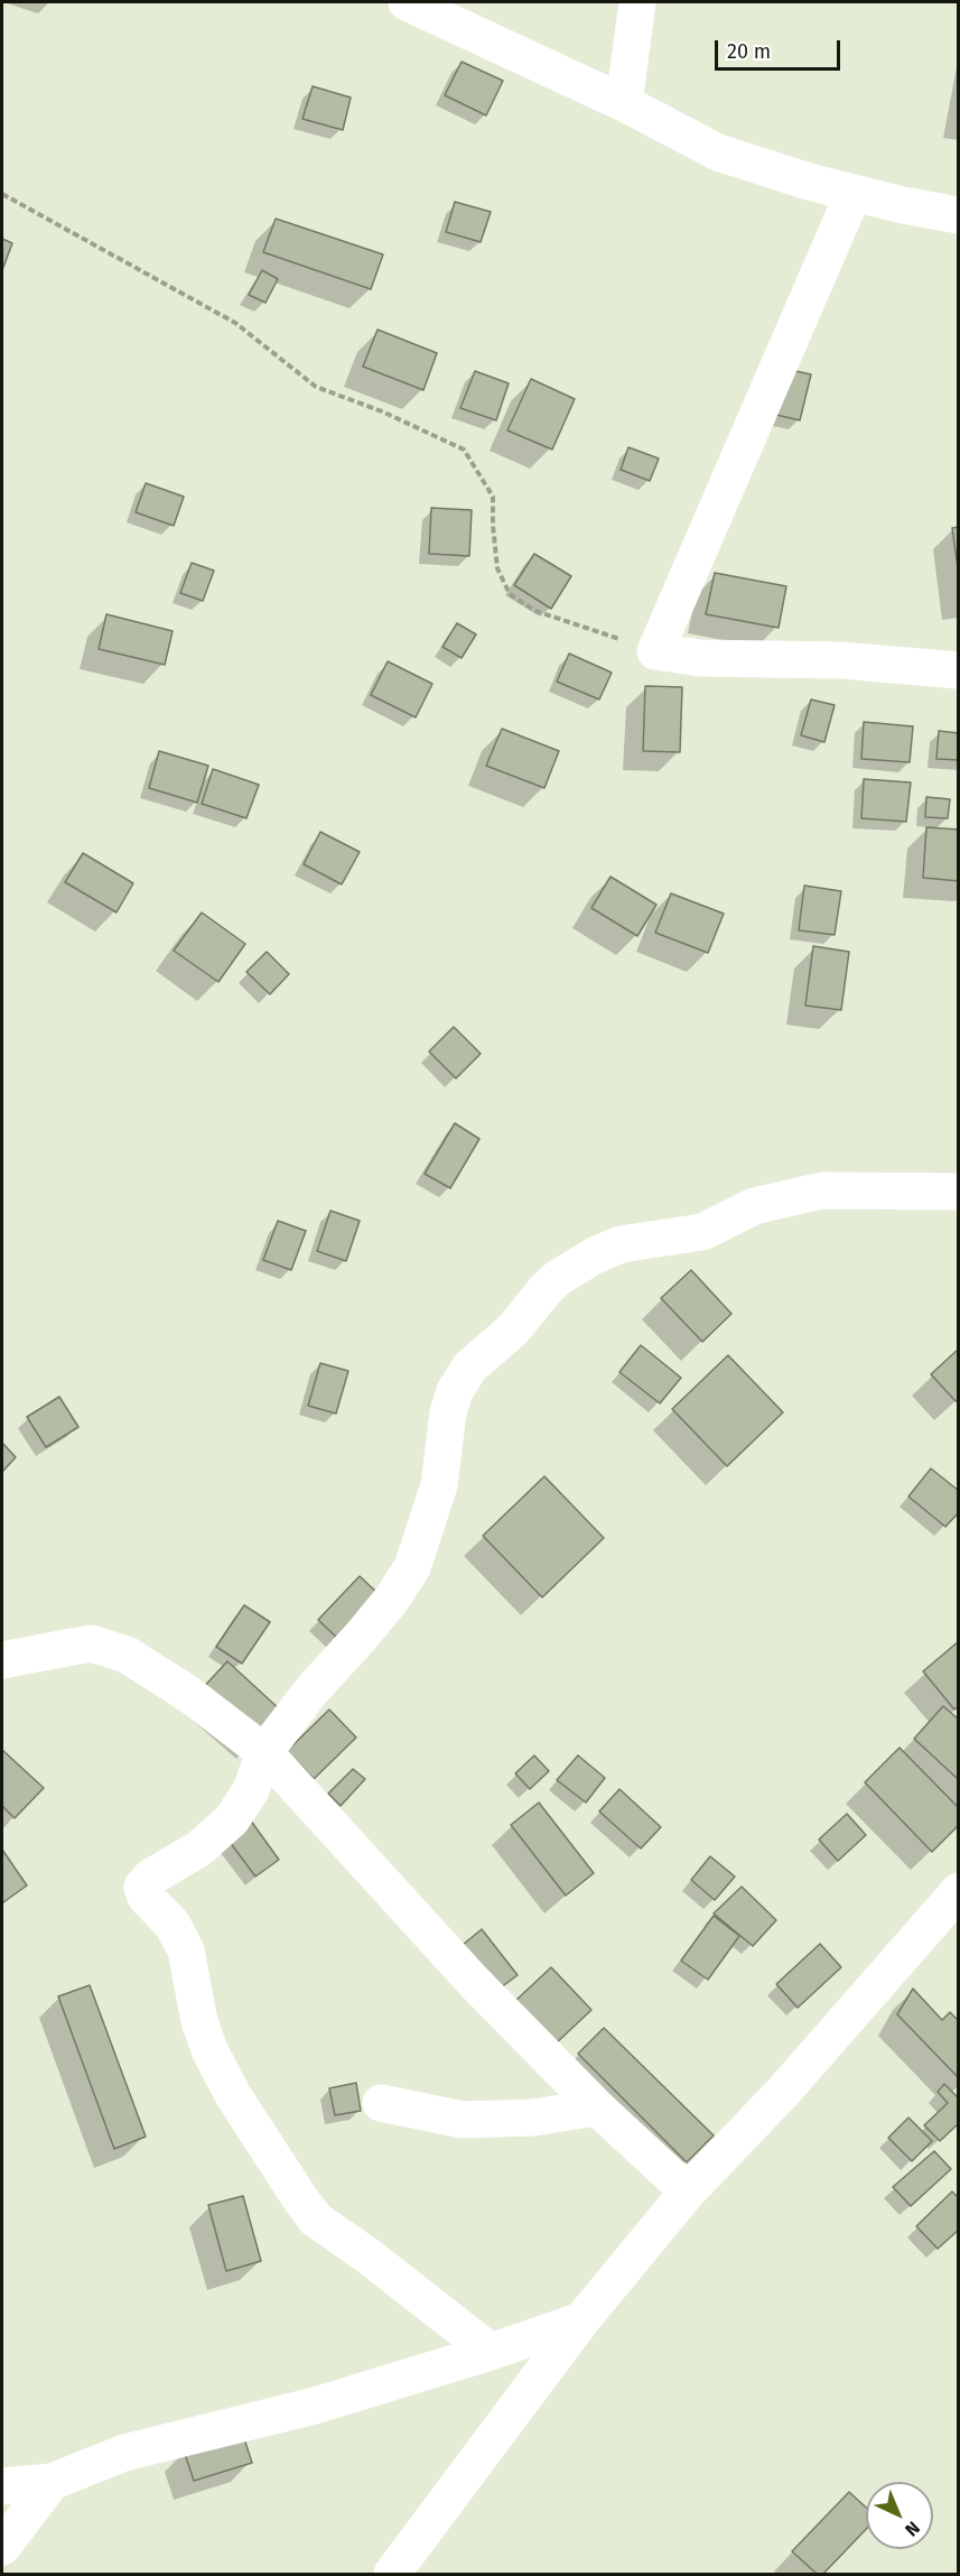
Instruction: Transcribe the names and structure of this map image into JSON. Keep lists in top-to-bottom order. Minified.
{"scale_bar":"20 m","north":"bottom right"}
